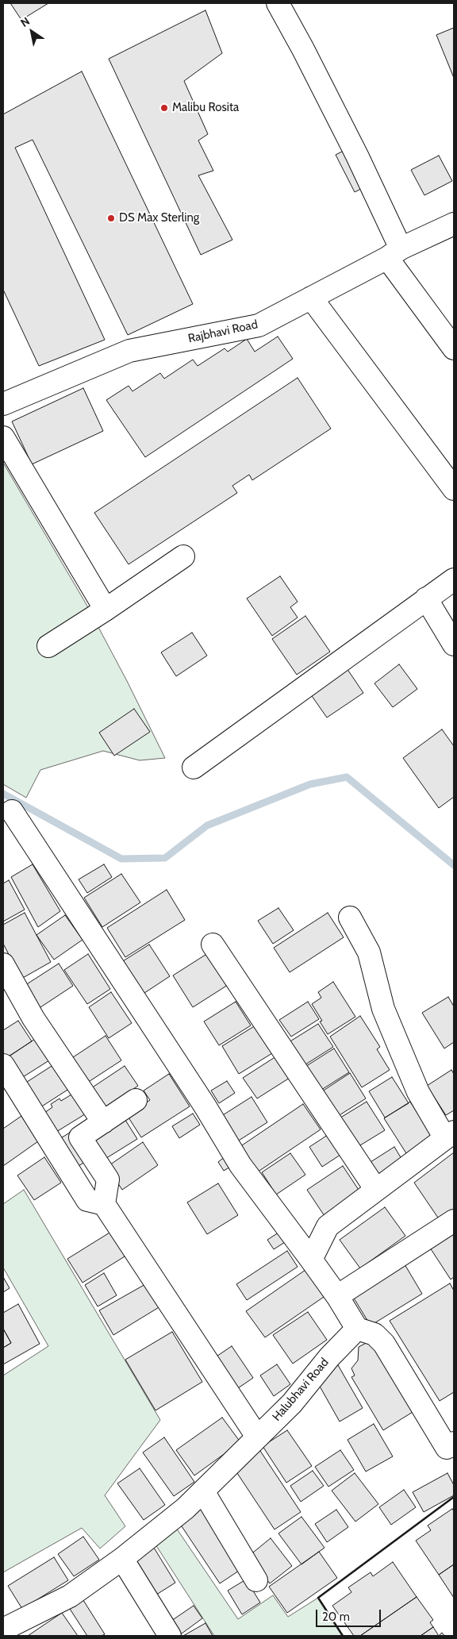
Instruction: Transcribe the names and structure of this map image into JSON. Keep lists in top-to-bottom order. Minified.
{"streets":{"street":["Rajbhavi Road","Halubhavi Road"]},"places":["Malibu Rosita","DS Max Sterling"],"scale_bar":"20 m","north":"top left"}
